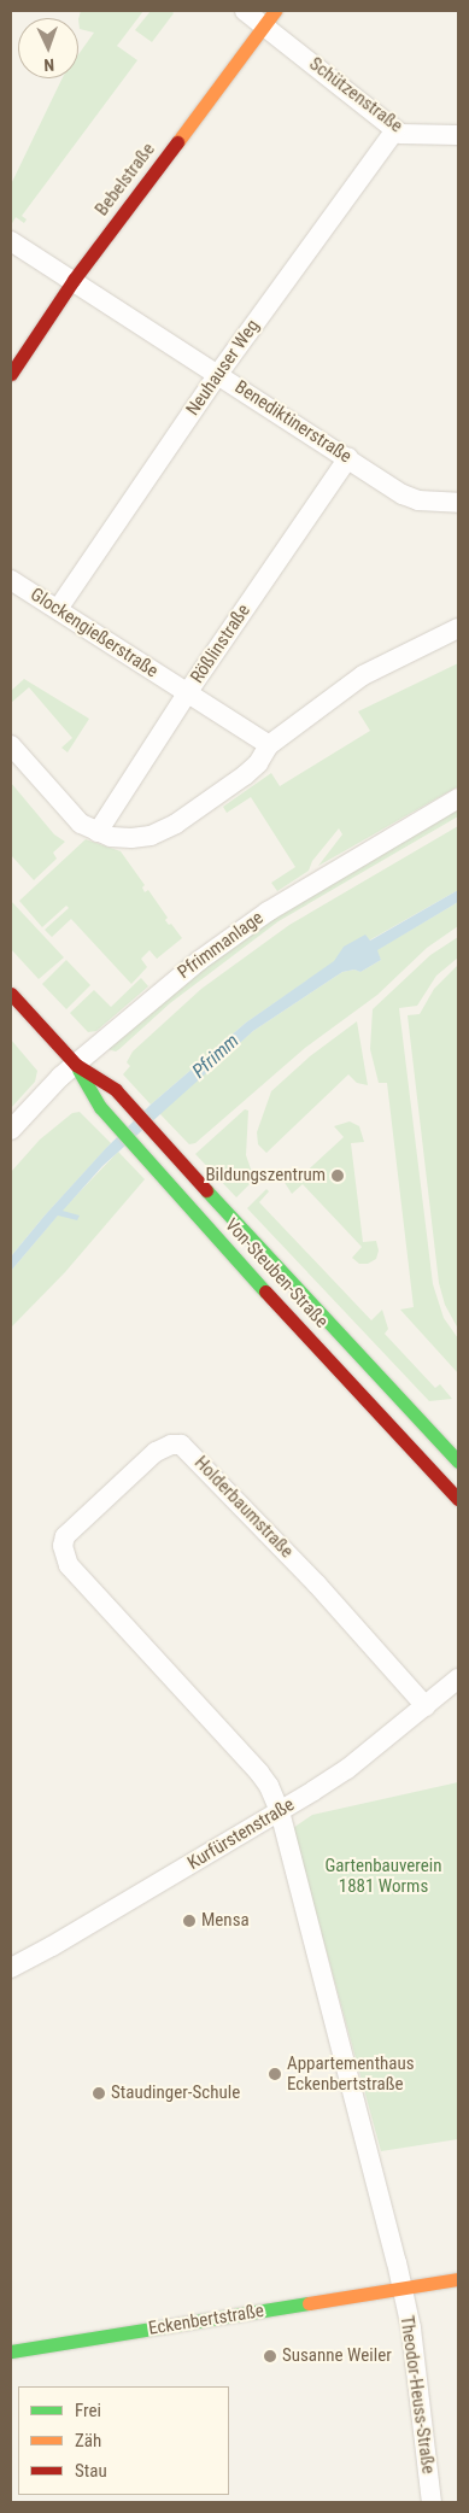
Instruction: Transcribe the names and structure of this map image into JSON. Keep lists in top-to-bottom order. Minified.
{"streets":{"street":["Schützenstraße","Bebelstraße","Neuhauser Weg","Benediktinerstraße","Glockengießerstraße","Rößlinstraße","Pfrimmanlage","Von-Steuben-Straße","Holderbaumstraße","Kurfürstenstraße","Eckenbertstraße","Theodor-Heuss-Straße"]},"crossings":[["Schützenstraße","Bebelstraße"],["Schützenstraße","Neuhauser Weg"],["Bebelstraße","Benediktinerstraße"],["Neuhauser Weg","Benediktinerstraße"],["Neuhauser Weg","Glockengießerstraße"],["Benediktinerstraße","Rößlinstraße"],["Glockengießerstraße","Rößlinstraße"],["Pfrimmanlage","Von-Steuben-Straße"],["Holderbaumstraße","Kurfürstenstraße"],["Eckenbertstraße","Theodor-Heuss-Straße"]],"water":["Pfrimm"],"parks":["Gartenbauverein 1881 Worms"],"places":["Bildungszentrum","Mensa","Appartementhaus Eckenbertstraße","Staudinger-Schule","Susanne Weiler"],"legend":["Frei","Zäh","Stau"],"north":"bottom"}
